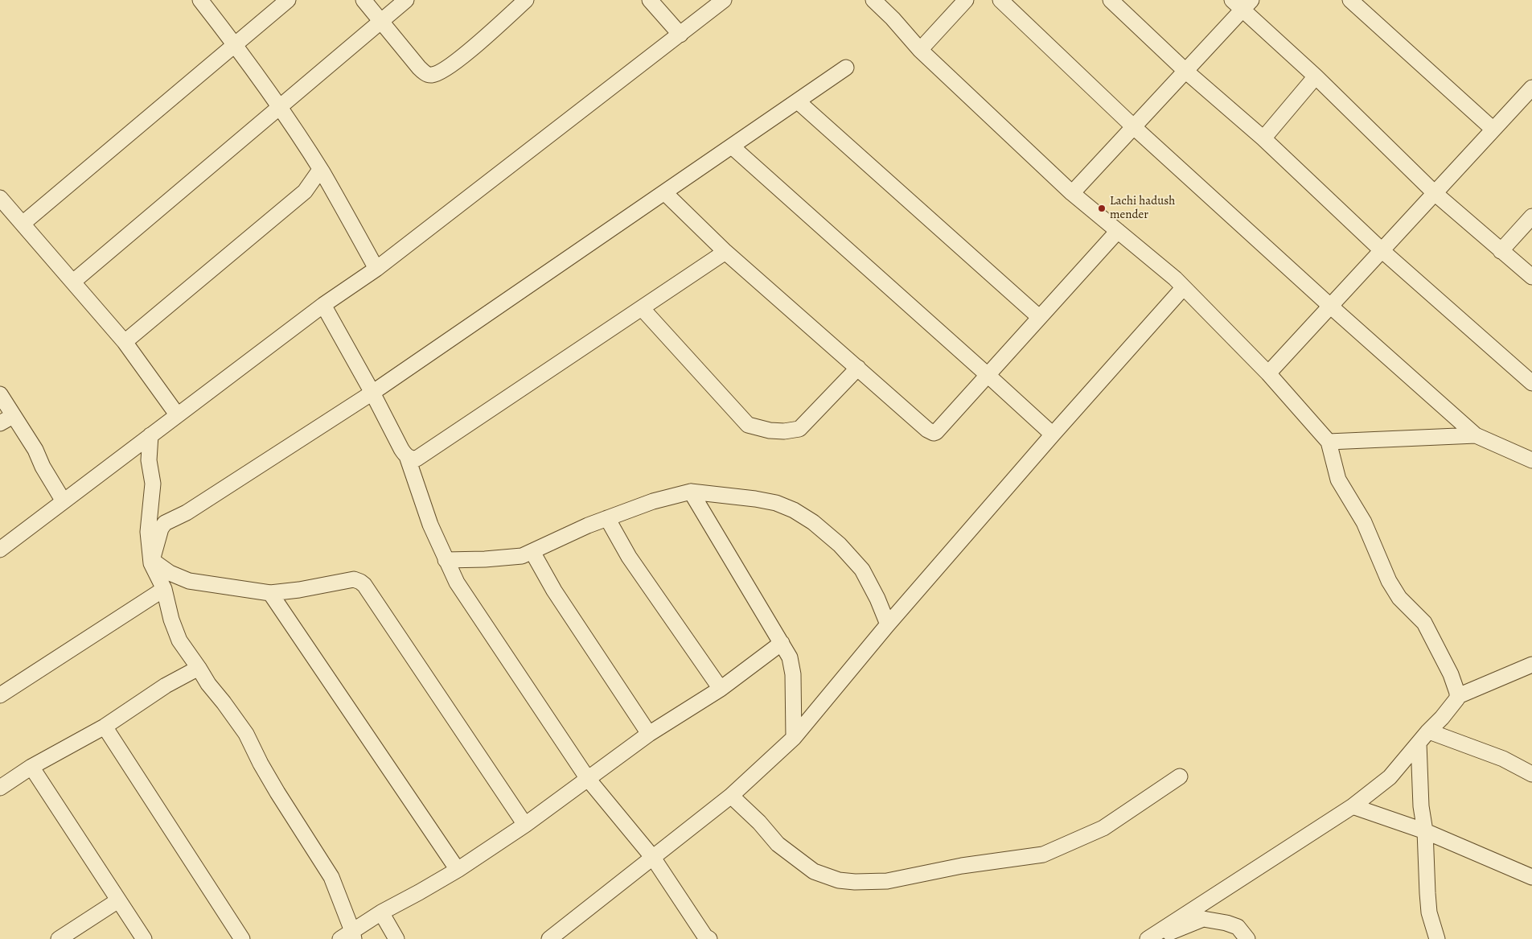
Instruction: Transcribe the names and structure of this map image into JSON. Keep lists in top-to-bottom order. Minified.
{"places":["Lachi hadush mender"]}
